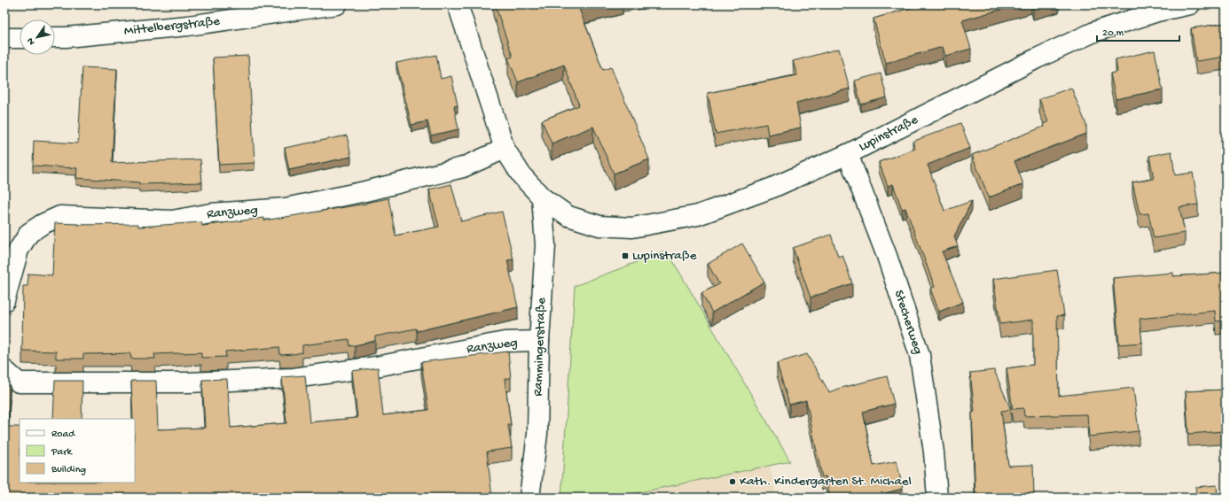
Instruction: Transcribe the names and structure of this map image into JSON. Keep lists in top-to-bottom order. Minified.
{"streets":{"street":["Mittelbergstraße","Lupinstraße","Ranzweg","Stecherweg","Rammingerstraße"]},"crossings":[["Lupinstraße","Ranzweg"],["Lupinstraße","Stecherweg"],["Lupinstraße","Rammingerstraße"],["Ranzweg","Rammingerstraße"]],"places":{"transit":["Lupinstraße"],"other":["Kath. Kindergarten St. Michael"]},"legend":["Road","Park","Building"],"scale_bar":"20 m","north":"bottom left"}
